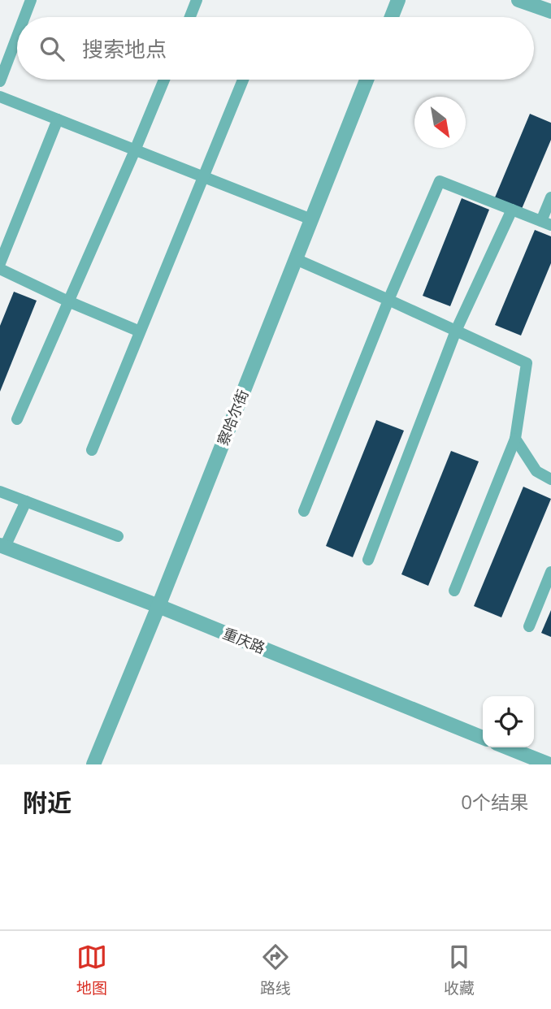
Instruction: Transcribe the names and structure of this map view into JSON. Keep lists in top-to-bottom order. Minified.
{"streets":{"street":["察哈尔街","重庆路"]},"crossings":[["察哈尔街","重庆路"]],"north":"bottom right","page":{"search":"搜索地点","heading":["附近","0个结果"],"nav":["地图","路线","收藏"]}}
